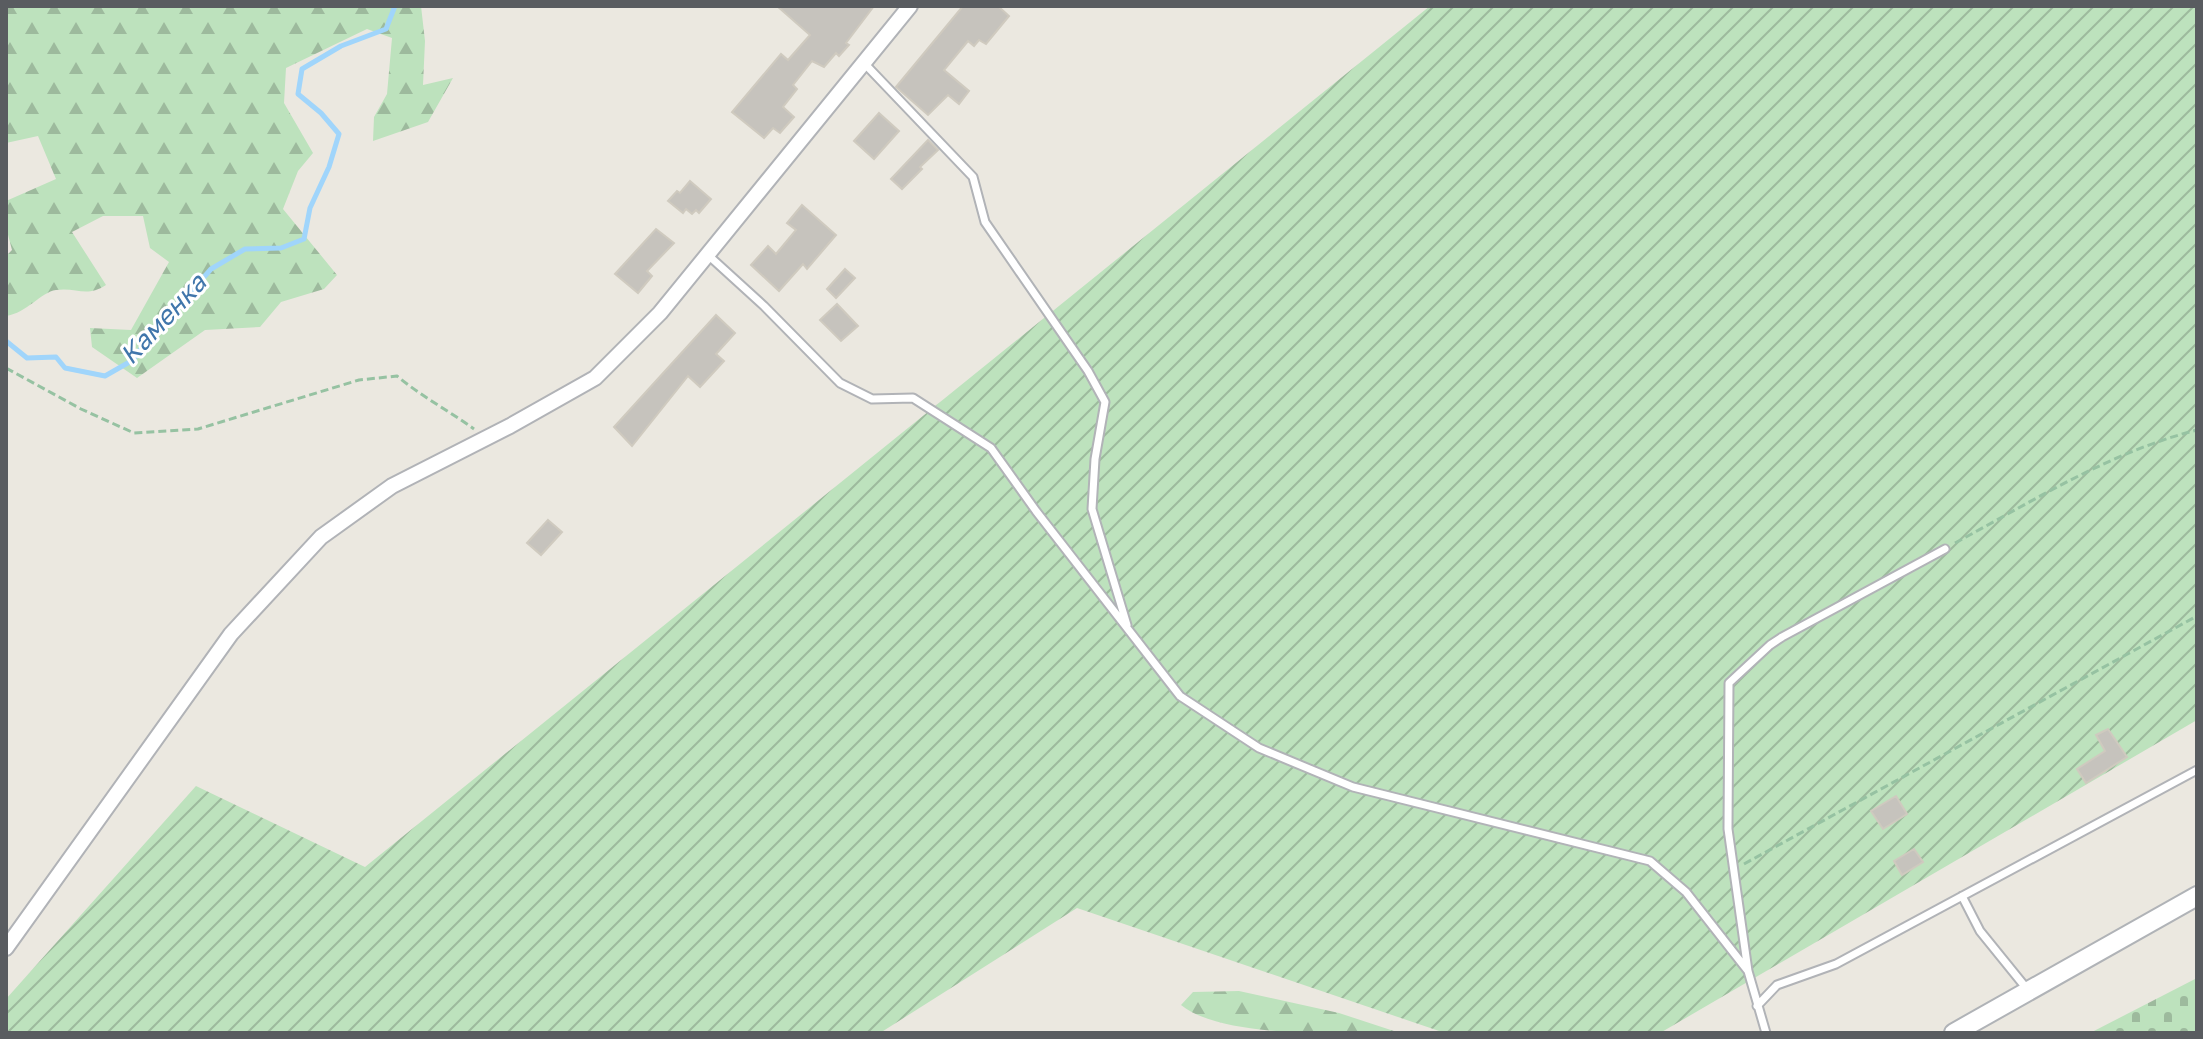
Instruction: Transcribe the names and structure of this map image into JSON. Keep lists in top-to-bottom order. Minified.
{"water":["Каменка"]}
